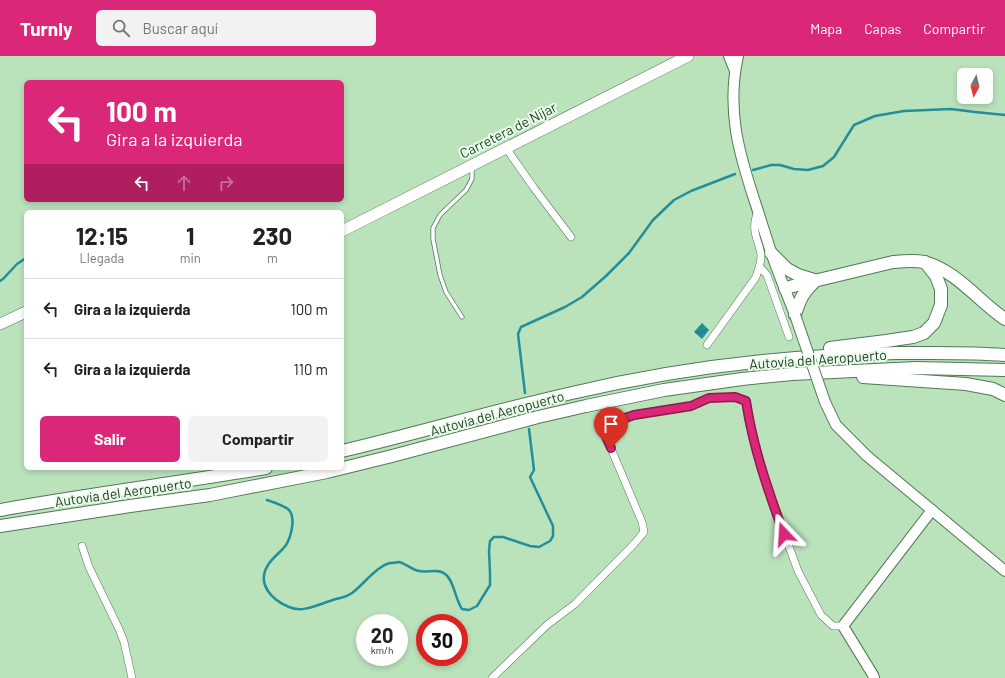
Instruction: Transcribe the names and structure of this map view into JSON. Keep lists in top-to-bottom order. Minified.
{"streets":{"highway":["Autovía del Aeropuerto"],"main road":["Carretera de Níjar"]},"north":"bottom","page":{"header":"Turnly","search":"Buscar aquí","nav":["Mapa","Capas","Compartir"],"turn":["100 m","Gira a la izquierda"],"eta":["12:15","Llegada","1","min","230","m"],"list":[{"name":"Gira a la izquierda","value":"100 m"},{"name":"Gira a la izquierda","value":"110 m"}],"buttons":["Salir","Compartir"],"speed":"20 km/h","limit":"30"}}
